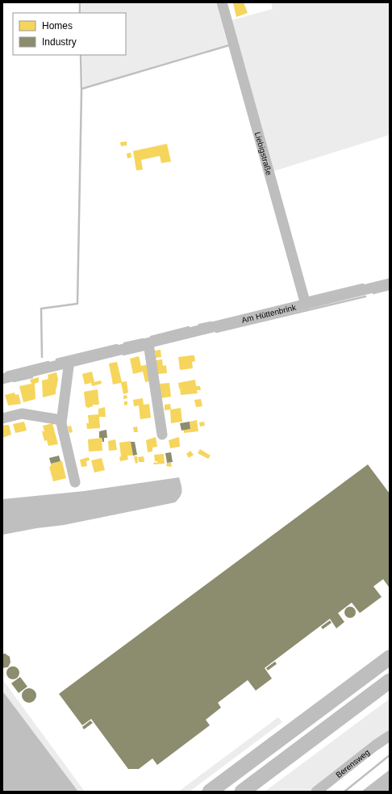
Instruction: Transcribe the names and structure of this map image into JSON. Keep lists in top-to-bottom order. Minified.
{"streets":{"street":["Liebigstraße","Am Hüttenbrink","Berensweg"]},"crossings":[["Liebigstraße","Am Hüttenbrink"]],"legend":["Homes","Industry"]}
